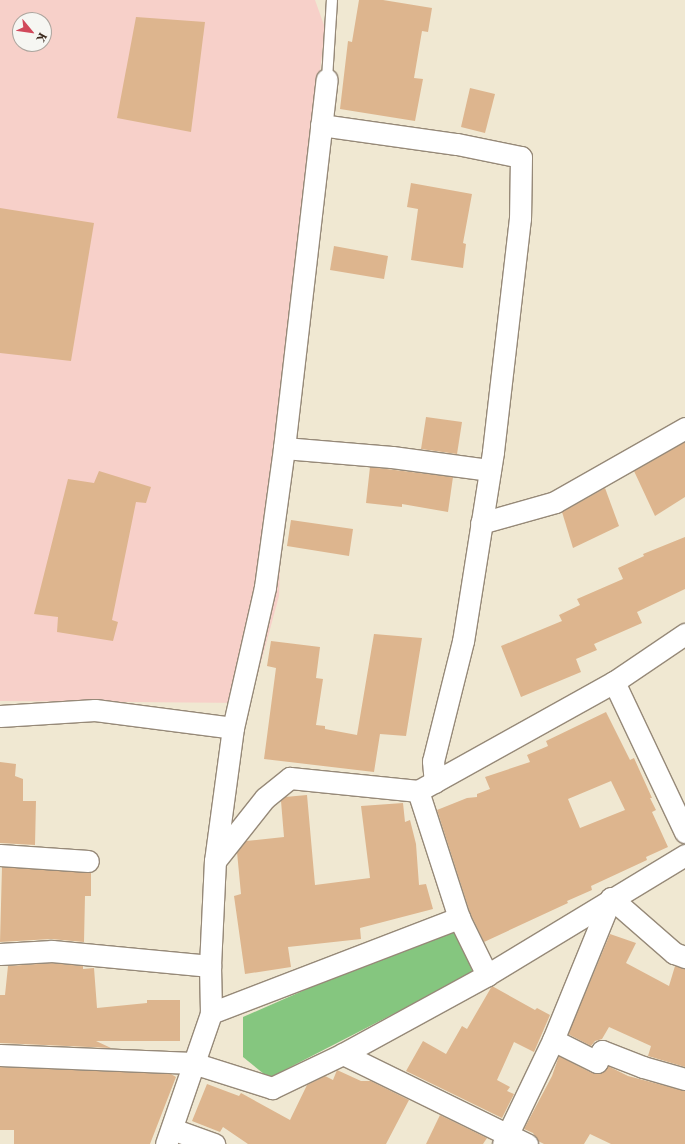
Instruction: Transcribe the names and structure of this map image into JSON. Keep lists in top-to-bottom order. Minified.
{"north":"bottom right"}
